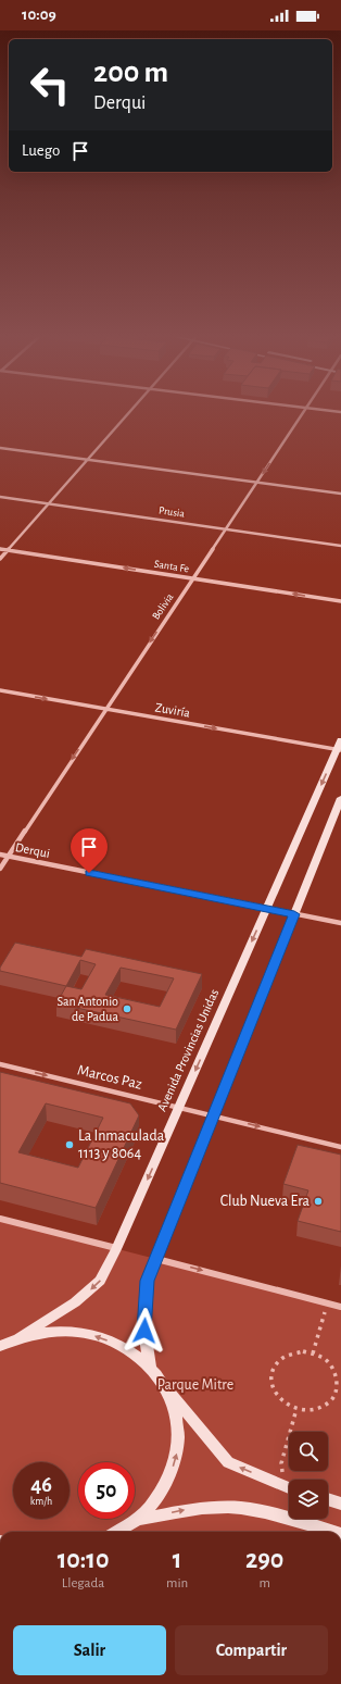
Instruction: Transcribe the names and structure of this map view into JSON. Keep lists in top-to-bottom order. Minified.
{"streets":{"main road":["Avenida Provincias Unidas"],"street":["Prusia","Santa Fe","Bolivia","Zuviría","Derqui","Marcos Paz"]},"crossings":[["Prusia","Bolivia"],["Santa Fe","Bolivia"],["Bolivia","Zuviría"],["Bolivia","Derqui"],["Zuviría","Avenida Provincias Unidas"],["Derqui","Avenida Provincias Unidas"],["Avenida Provincias Unidas","Marcos Paz"]],"one_way":["Santa Fe","Bolivia","Zuviría","Marcos Paz"],"parks":["Parque Mitre"],"places":["San Antonio de Padua","La Inmaculada 1113 y 8064","Club Nueva Era"],"page":{"status":"10:09","turn":["200 m","Derqui"],"then":"Luego","speed":"46 km/h","limit":"50","eta":["10:10","Llegada","1","min","290","m"],"buttons":["Salir","Compartir"]}}
